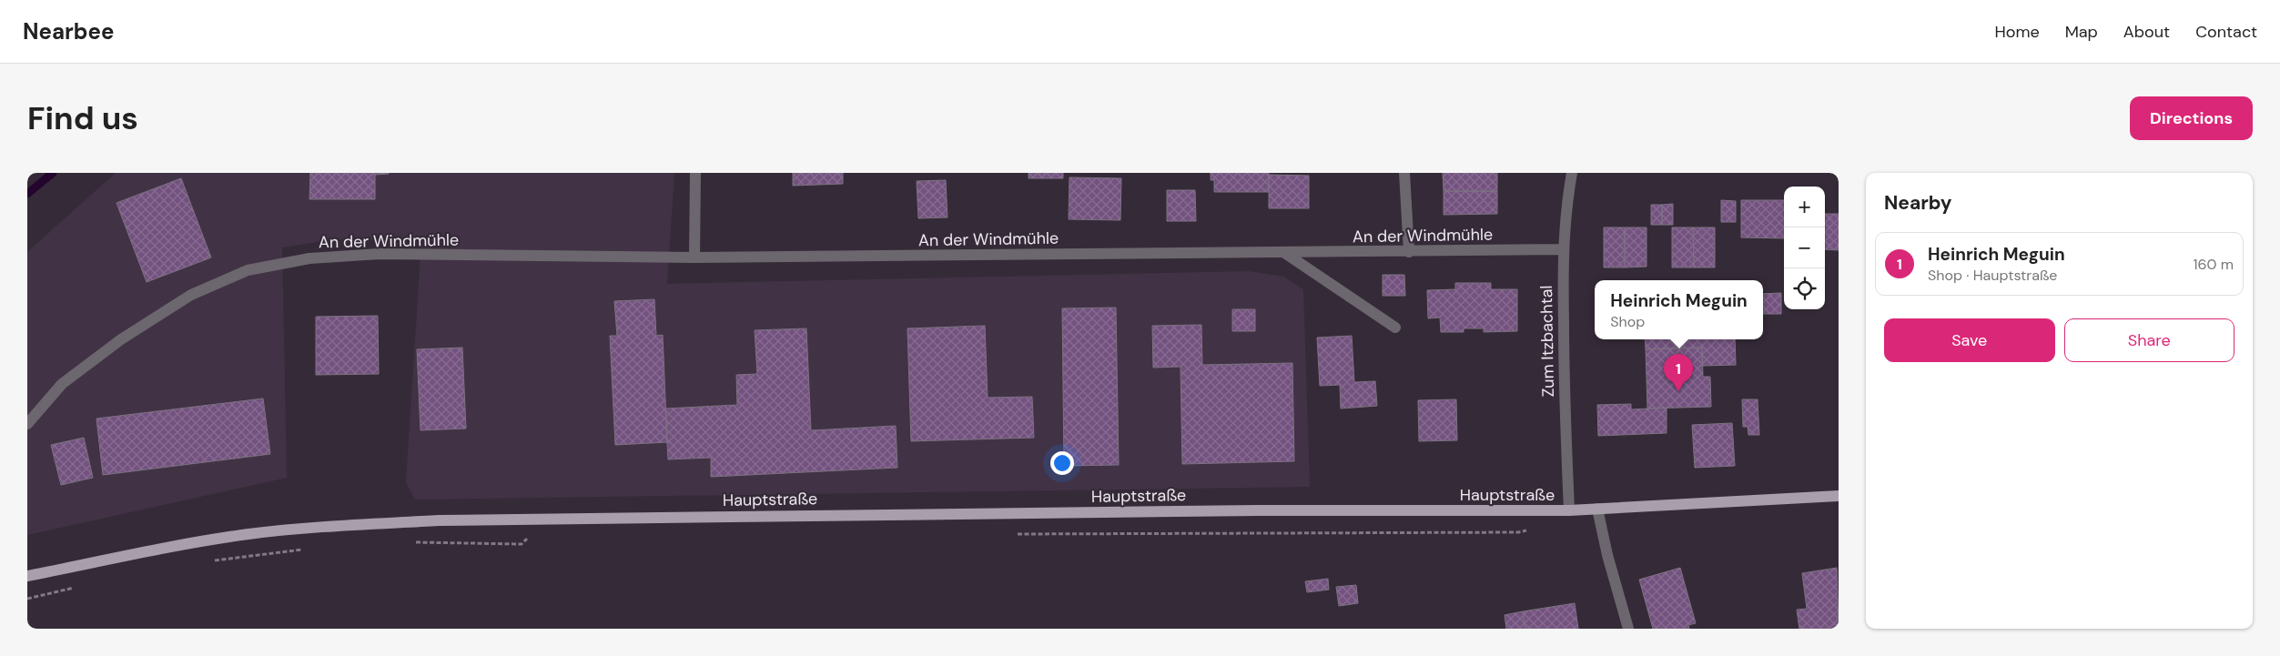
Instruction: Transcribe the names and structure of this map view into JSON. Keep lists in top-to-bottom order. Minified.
{"streets":{"main road":["Hauptstraße"],"street":["An der Windmühle","Zum Itzbachtal"]},"crossings":[["An der Windmühle","Zum Itzbachtal"],["Zum Itzbachtal","Hauptstraße"]],"page":{"header":"Nearbee","nav":["Home","Map","About","Contact"],"buttons":["Directions",["Save","Share"]],"title":"Find us","heading":"Nearby","map_buttons":["+","−"],"list":[{"mark":"1","name":"Heinrich Meguin","note":"Shop · Hauptstraße","value":"160 m"}],"popup":["Heinrich Meguin","Shop"],"pins":"1"}}
